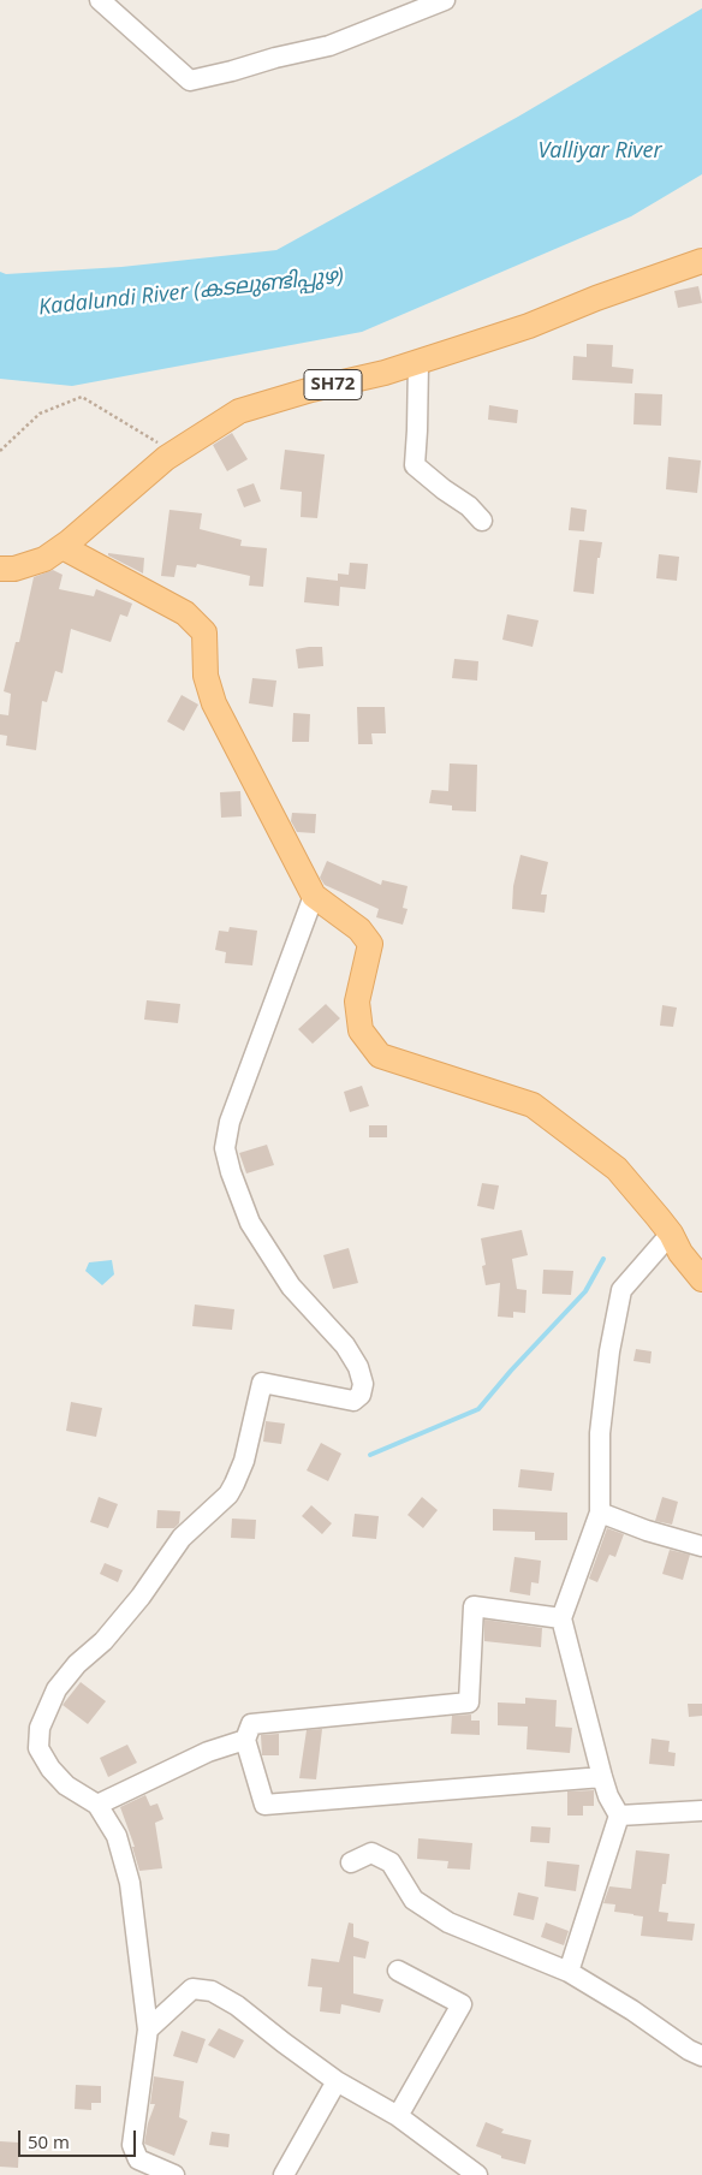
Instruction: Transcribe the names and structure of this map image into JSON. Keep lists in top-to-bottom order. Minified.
{"streets":{"main road":["SH72"]},"water":["Valliyar River","Kadalundi River (കടലുണ്ടിപ്പുഴ)"],"scale_bar":"50 m"}
